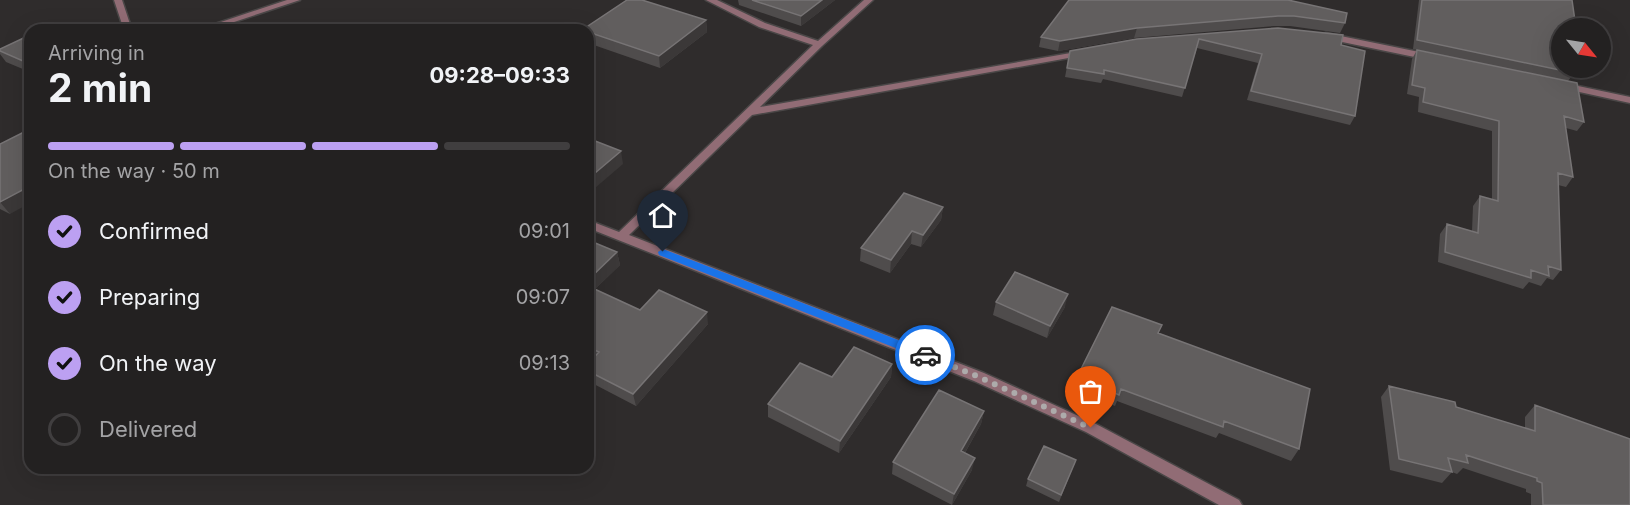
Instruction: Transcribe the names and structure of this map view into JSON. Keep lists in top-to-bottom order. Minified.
{"north":"bottom right","page":{"heading":["2 min","Arriving in","09:28–09:33"],"bar":"On the way · 50 m","list":[["Confirmed","09:01"],["Preparing","09:07"],["On the way","09:13"],"Delivered"]}}
